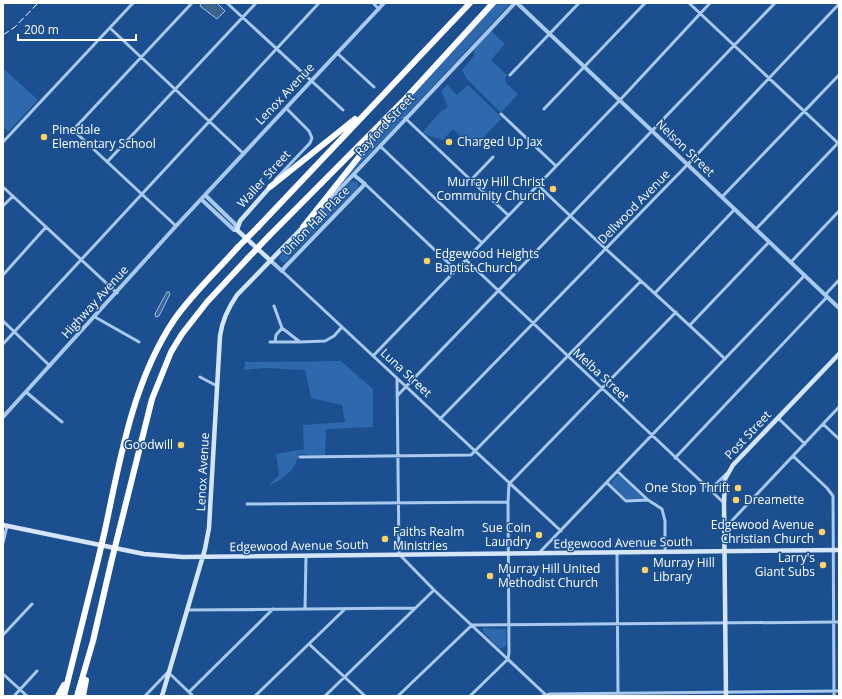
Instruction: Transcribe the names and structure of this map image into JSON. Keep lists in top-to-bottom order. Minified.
{"streets":{"main road":["Lenox Avenue","Rayford Street","Waller Street","Luna Street","Post Street","Edgewood Avenue South"],"street":["Nelson Street","Dellwood Avenue","Union Hall Place","Highway Avenue","Melba Street"]},"crossings":[["Lenox Avenue","Rayford Street"],["Lenox Avenue","Waller Street"],["Lenox Avenue","Highway Avenue"],["Lenox Avenue","Luna Street"],["Lenox Avenue","Edgewood Avenue South"],["Rayford Street","Nelson Street"],["Rayford Street","Luna Street"],["Nelson Street","Dellwood Avenue"],["Waller Street","Luna Street"],["Dellwood Avenue","Luna Street"],["Dellwood Avenue","Melba Street"],["Union Hall Place","Luna Street"],["Highway Avenue","Luna Street"],["Melba Street","Post Street"],["Post Street","Edgewood Avenue South"]],"places":["Pinedale Elementary School","Charged Up Jax","Murray Hill Christ Community Church","Edgewood Heights Baptist Church","Goodwill","One Stop Thrift","Dreamette","Edgewood Avenue Christian Church","Sue Coin Laundry","Faiths Realm Ministries","Larry's Giant Subs","Murray Hill Library","Murray Hill United Methodist Church"],"scale_bar":"200 m"}
